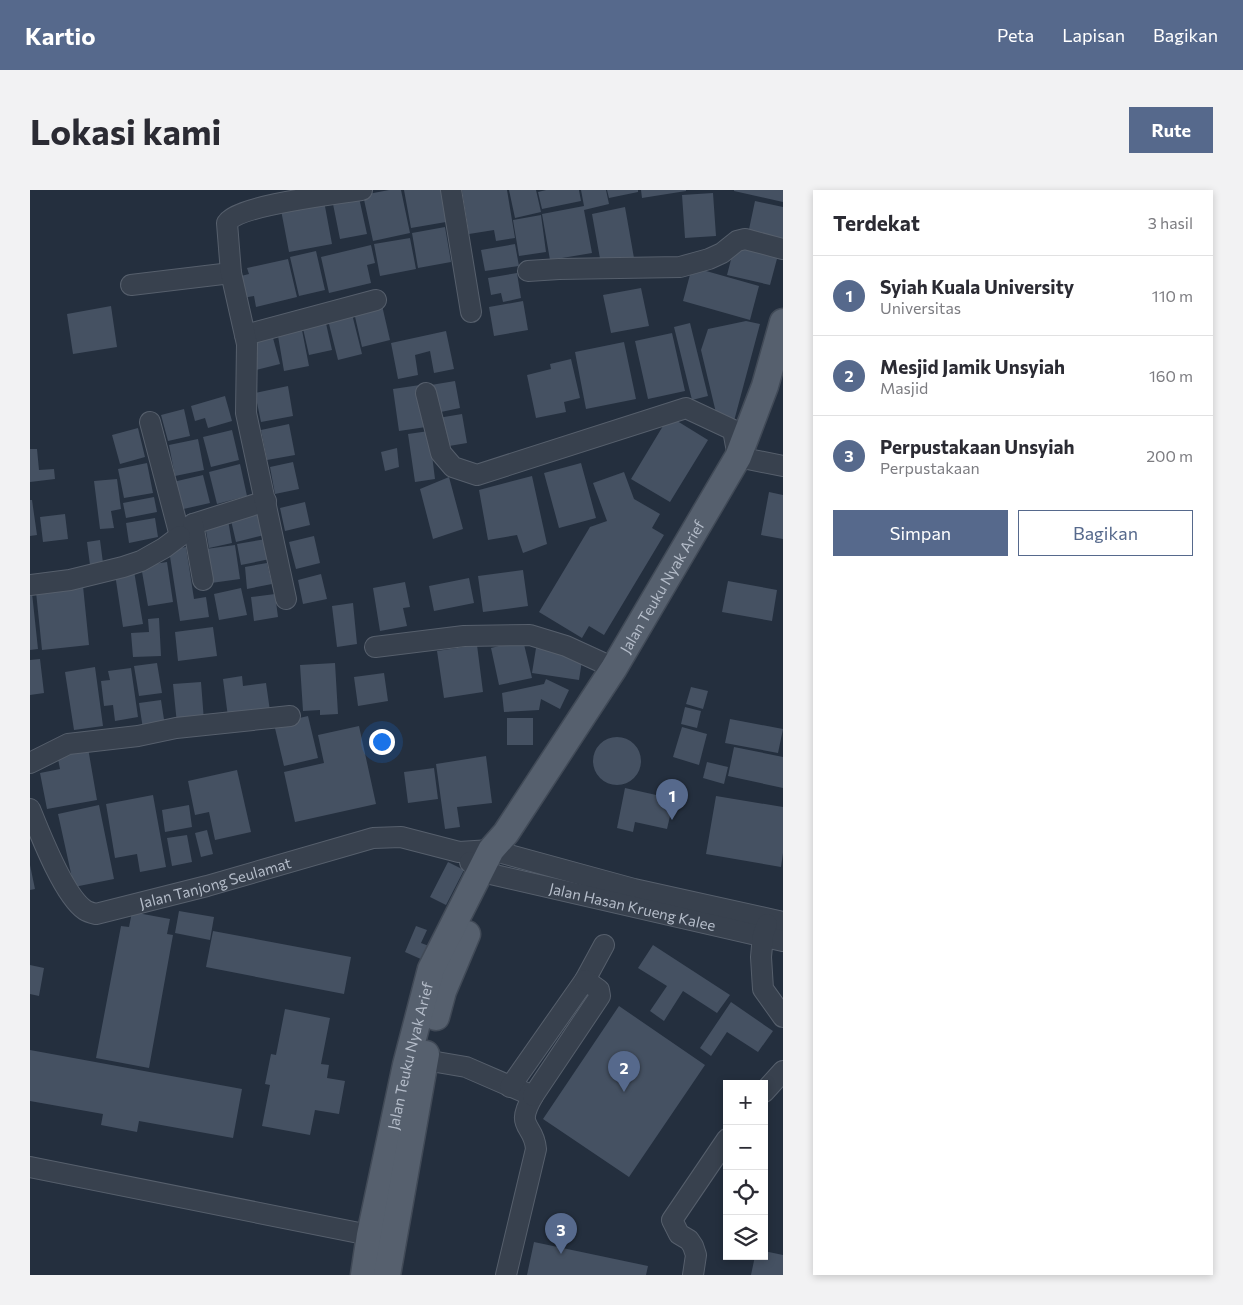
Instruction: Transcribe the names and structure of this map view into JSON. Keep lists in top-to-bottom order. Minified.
{"streets":{"main road":["Jalan Teuku Nyak Arief"],"street":["Jalan Tanjong Seulamat","Jalan Hasan Krueng Kalee"]},"crossings":[["Jalan Teuku Nyak Arief","Jalan Tanjong Seulamat"],["Jalan Teuku Nyak Arief","Jalan Hasan Krueng Kalee"],["Jalan Tanjong Seulamat","Jalan Hasan Krueng Kalee"]],"page":{"header":"Kartio","nav":["Peta","Lapisan","Bagikan"],"buttons":["Rute",["Simpan","Bagikan"]],"title":"Lokasi kami","heading":["Terdekat","3 hasil"],"list":[{"mark":"1","name":"Syiah Kuala University","note":"Universitas","value":"110 m"},{"mark":"2","name":"Mesjid Jamik Unsyiah","note":"Masjid","value":"160 m"},{"mark":"3","name":"Perpustakaan Unsyiah","note":"Perpustakaan","value":"200 m"}],"pins":["1","2","3"],"map_buttons":["+","−"]}}
